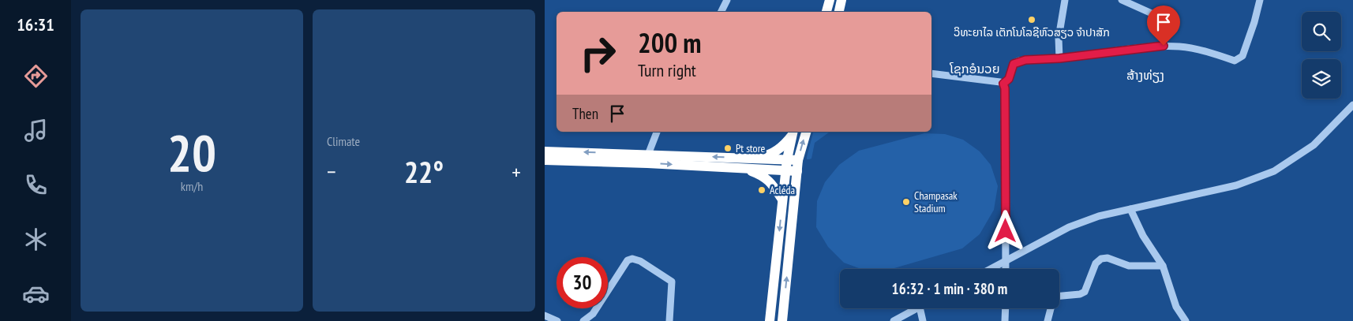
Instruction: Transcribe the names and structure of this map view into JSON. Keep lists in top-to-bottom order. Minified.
{"districts":["ໂຊກອໍນວຍ","ສ້າງທ່ຽງ"],"places":["ວິທະຍາໄລ ເຕັກໂນໂລຊີຫົວສຽວ ຈຳປາສັກ","Pt store","Acléda","Champasak Stadium"],"page":{"tabs":"16:31","tile":[["20","km/h"],"Climate"],"turn":["200 m","Turn right"],"then":"Then","heat":["−","22°","+"],"limit":"30","trip":"16:32 · 1 min · 380 m"}}
